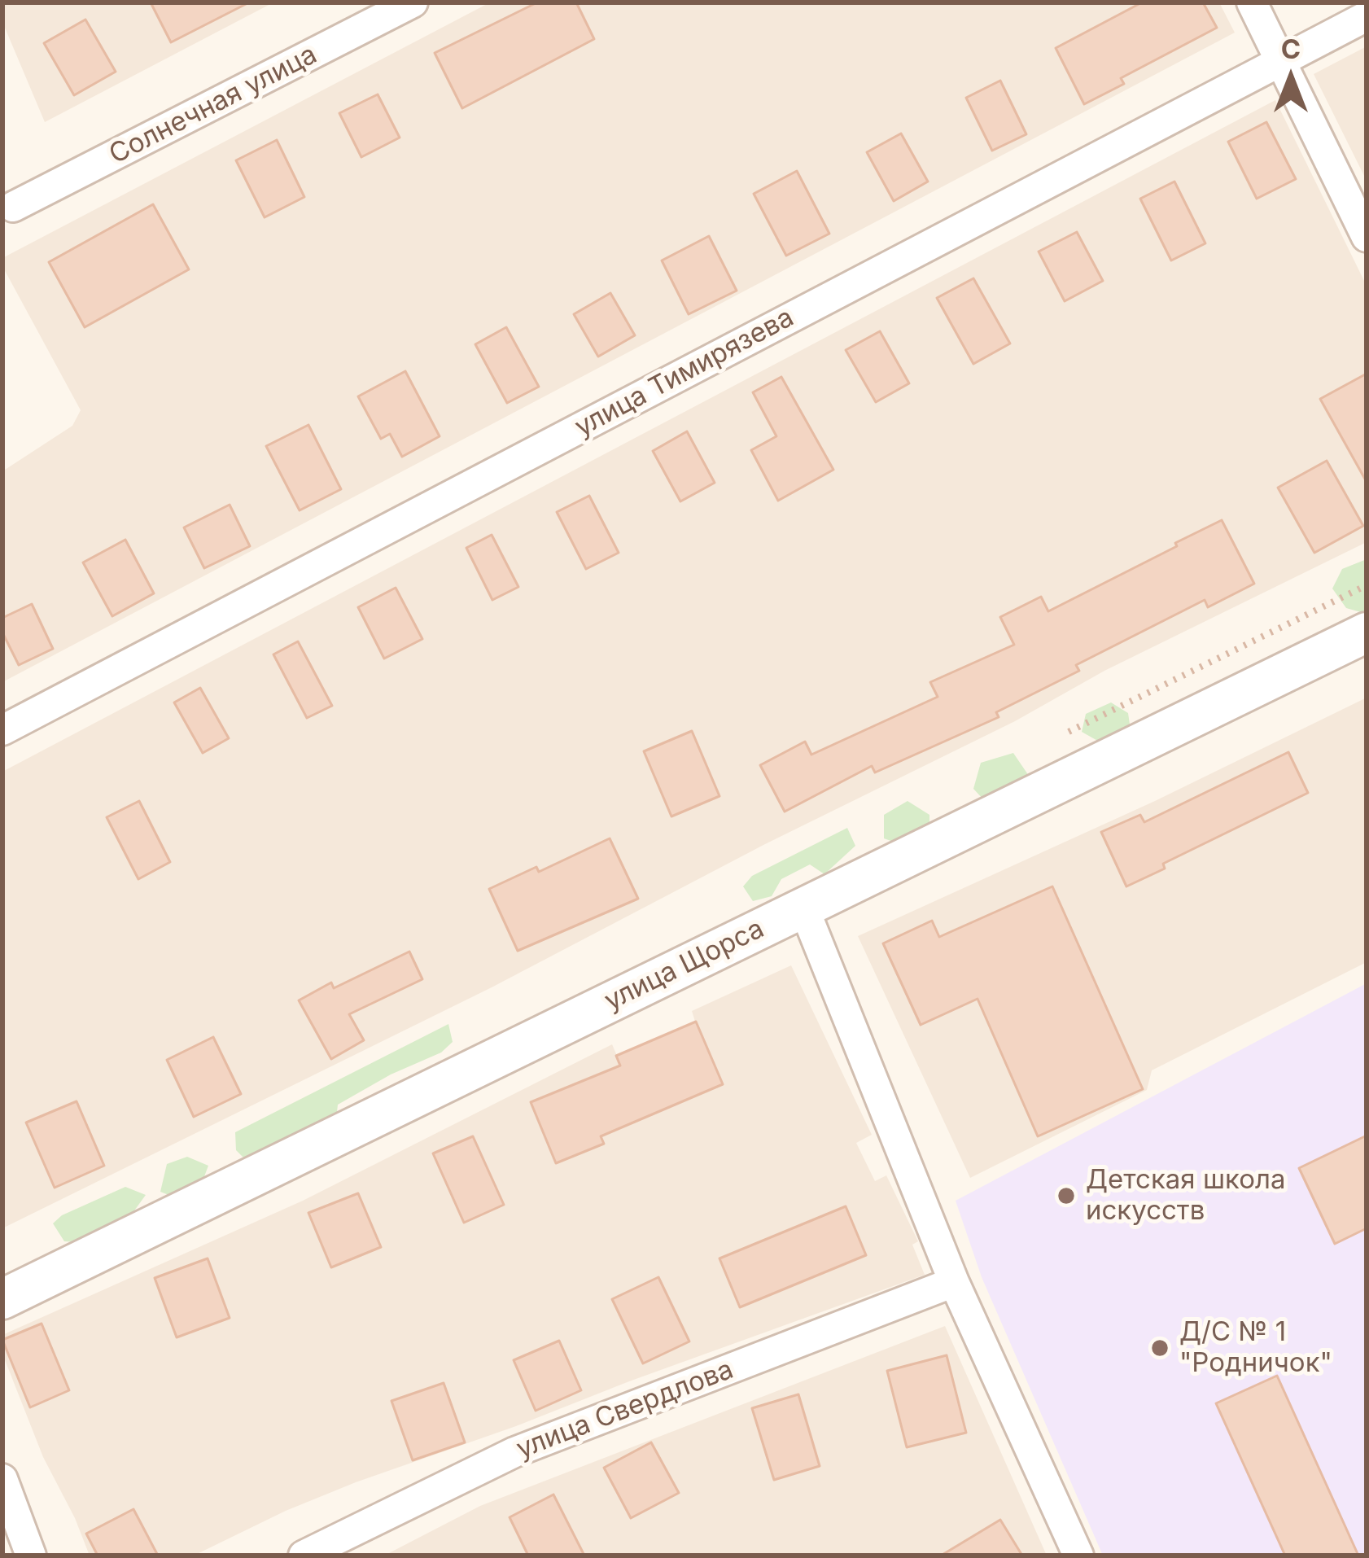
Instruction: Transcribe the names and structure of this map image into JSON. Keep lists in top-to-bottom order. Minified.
{"streets":{"street":["Солнечная улица","улица Тимирязева","улица Щорса","улица Свердлова"]},"places":["Детская школа искусств","Д/С № 1 \"Родничок\""],"north":"top"}
